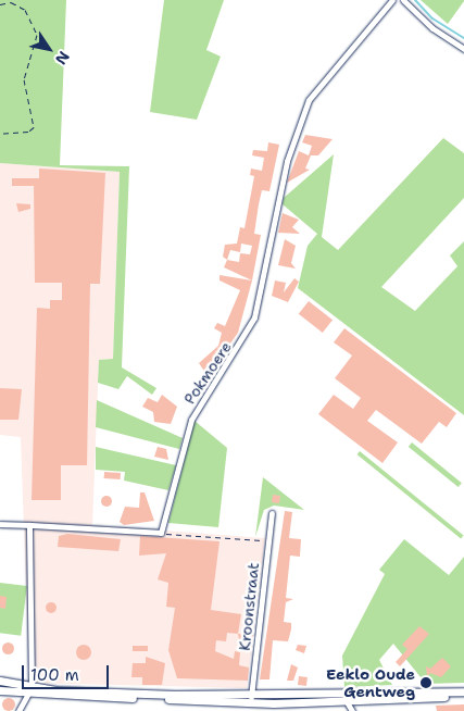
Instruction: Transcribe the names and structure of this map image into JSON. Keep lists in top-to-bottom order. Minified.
{"streets":{"street":["Pokmoere","Kroonstraat"]},"places":["Eeklo Oude Gentweg"],"scale_bar":"100 m","north":"bottom right"}
